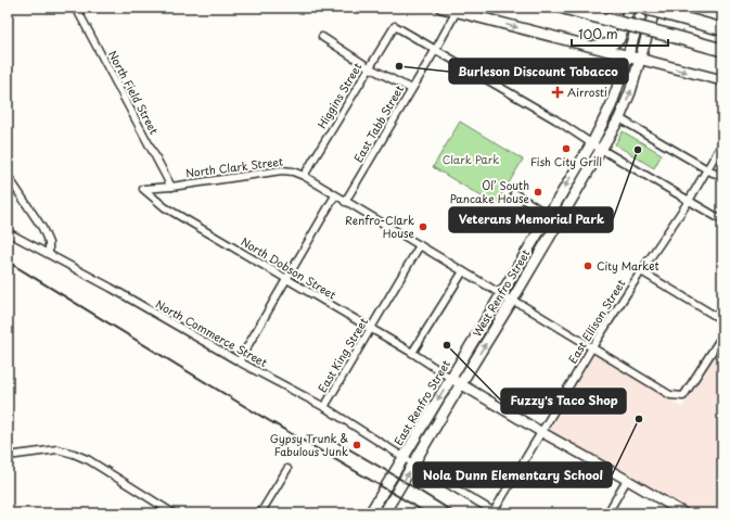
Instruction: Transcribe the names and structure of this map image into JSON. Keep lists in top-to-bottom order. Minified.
{"streets":{"main road":["West Renfro Street","East Renfro Street"],"street":["North Field Street","Higgins Street","East Tabb Street","North Clark Street","North Dobson Street","East Ellison Street","North Commerce Street","East King Street"]},"crossings":[["North Field Street","North Clark Street"],["North Field Street","North Dobson Street"],["Higgins Street","East Tabb Street"],["Higgins Street","North Clark Street"],["East Tabb Street","North Clark Street"],["North Clark Street","North Dobson Street"],["North Clark Street","West Renfro Street"],["North Clark Street","East Ellison Street"],["North Clark Street","East King Street"],["North Clark Street","East Renfro Street"],["North Dobson Street","East King Street"],["North Dobson Street","East Renfro Street"],["West Renfro Street","North Commerce Street"],["East Ellison Street","North Commerce Street"],["North Commerce Street","East King Street"],["North Commerce Street","East Renfro Street"]],"one_way":["West Renfro Street"],"parks":["Clark Park"],"places":{"other":["Burleson Discount Tobacco","Fish City Grill","Veterans Memorial Park","Ol' South Pancake House","Renfro-Clark House","City Market","Fuzzy's Taco Shop","Nola Dunn Elementary School","Gypsy Trunk & Fabulous Junk"],"health":["Airrosti"]},"scale_bar":"100 m"}
